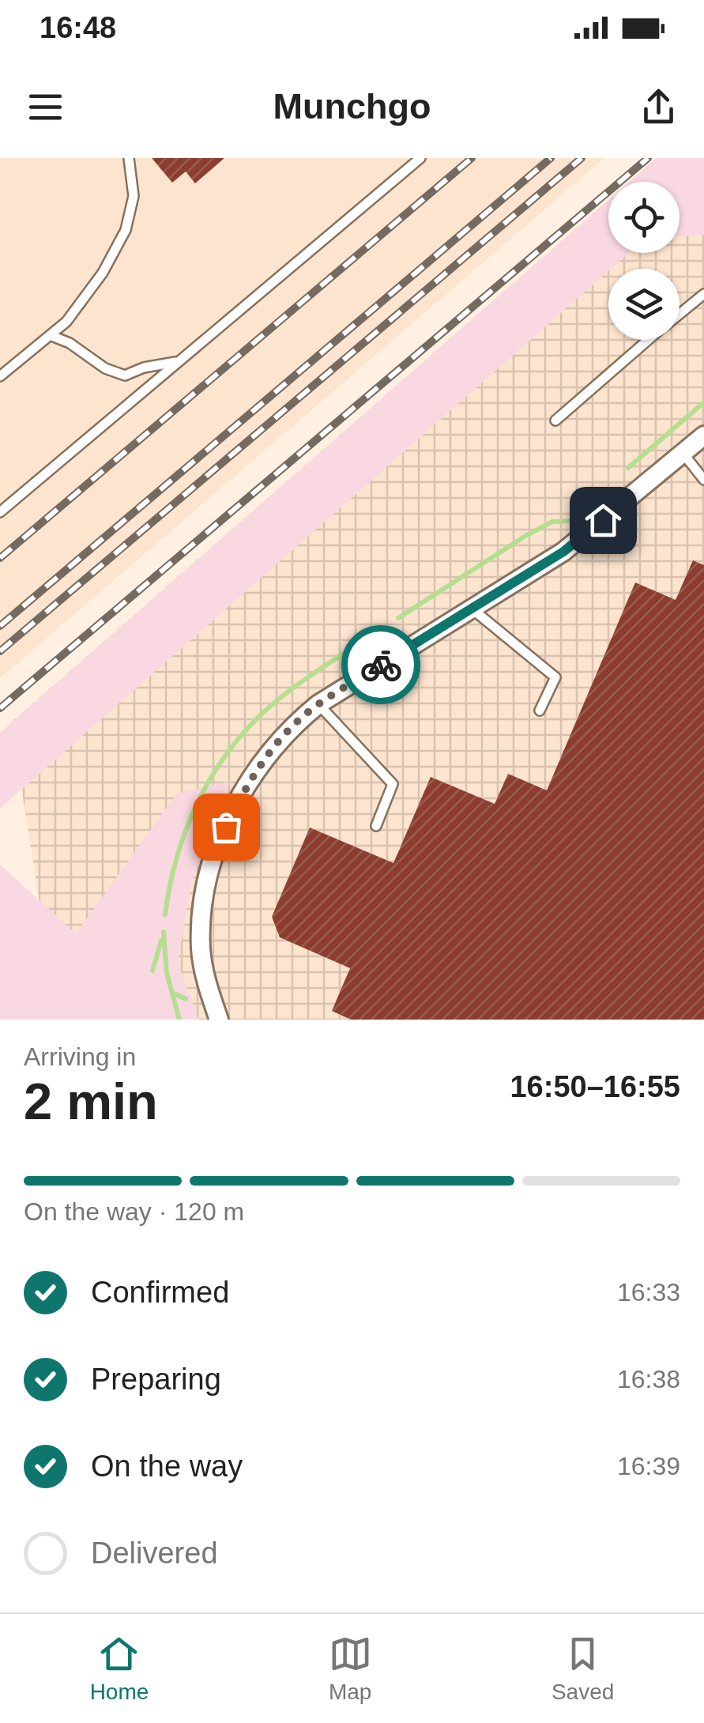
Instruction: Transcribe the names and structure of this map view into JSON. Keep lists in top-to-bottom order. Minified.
{"page":{"status":"16:48","header":"Munchgo","heading":["2 min","Arriving in","16:50–16:55"],"bar":"On the way · 120 m","list":[["Confirmed","16:33"],["Preparing","16:38"],["On the way","16:39"],"Delivered"],"tabs":["Home","Map","Saved"]}}
